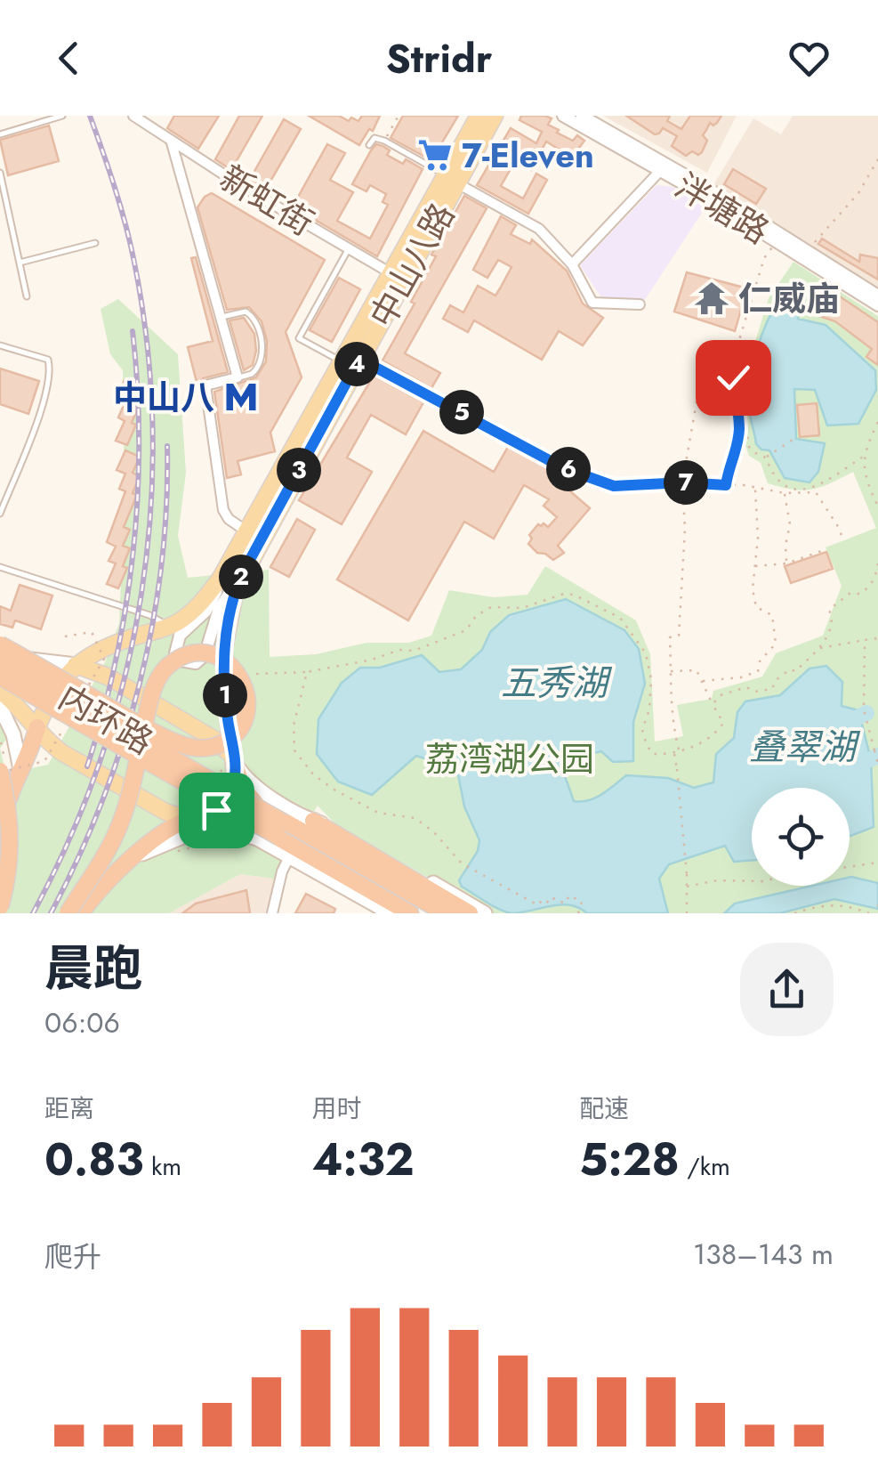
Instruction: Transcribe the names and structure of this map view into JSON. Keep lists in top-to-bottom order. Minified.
{"streets":{"highway":["内环路"],"main road":["中山八路"],"street":["新虹街","泮塘路"]},"crossings":[["新虹街","中山八路"]],"water":["五秀湖","叠翠湖"],"parks":["荔湾湖公园"],"places":{"supermarket":["7-Eleven"],"temple":["仁威庙"],"metro station":["中山八"]},"page":{"header":"Stridr","pins":["4","5","6","3","7","2","1"],"heading":["晨跑","06:06"],"stats":[["距离","0.83 km"],["用时","4:32"],["配速","5:28 /km"]],"chart":["爬升","138–143 m"]}}
